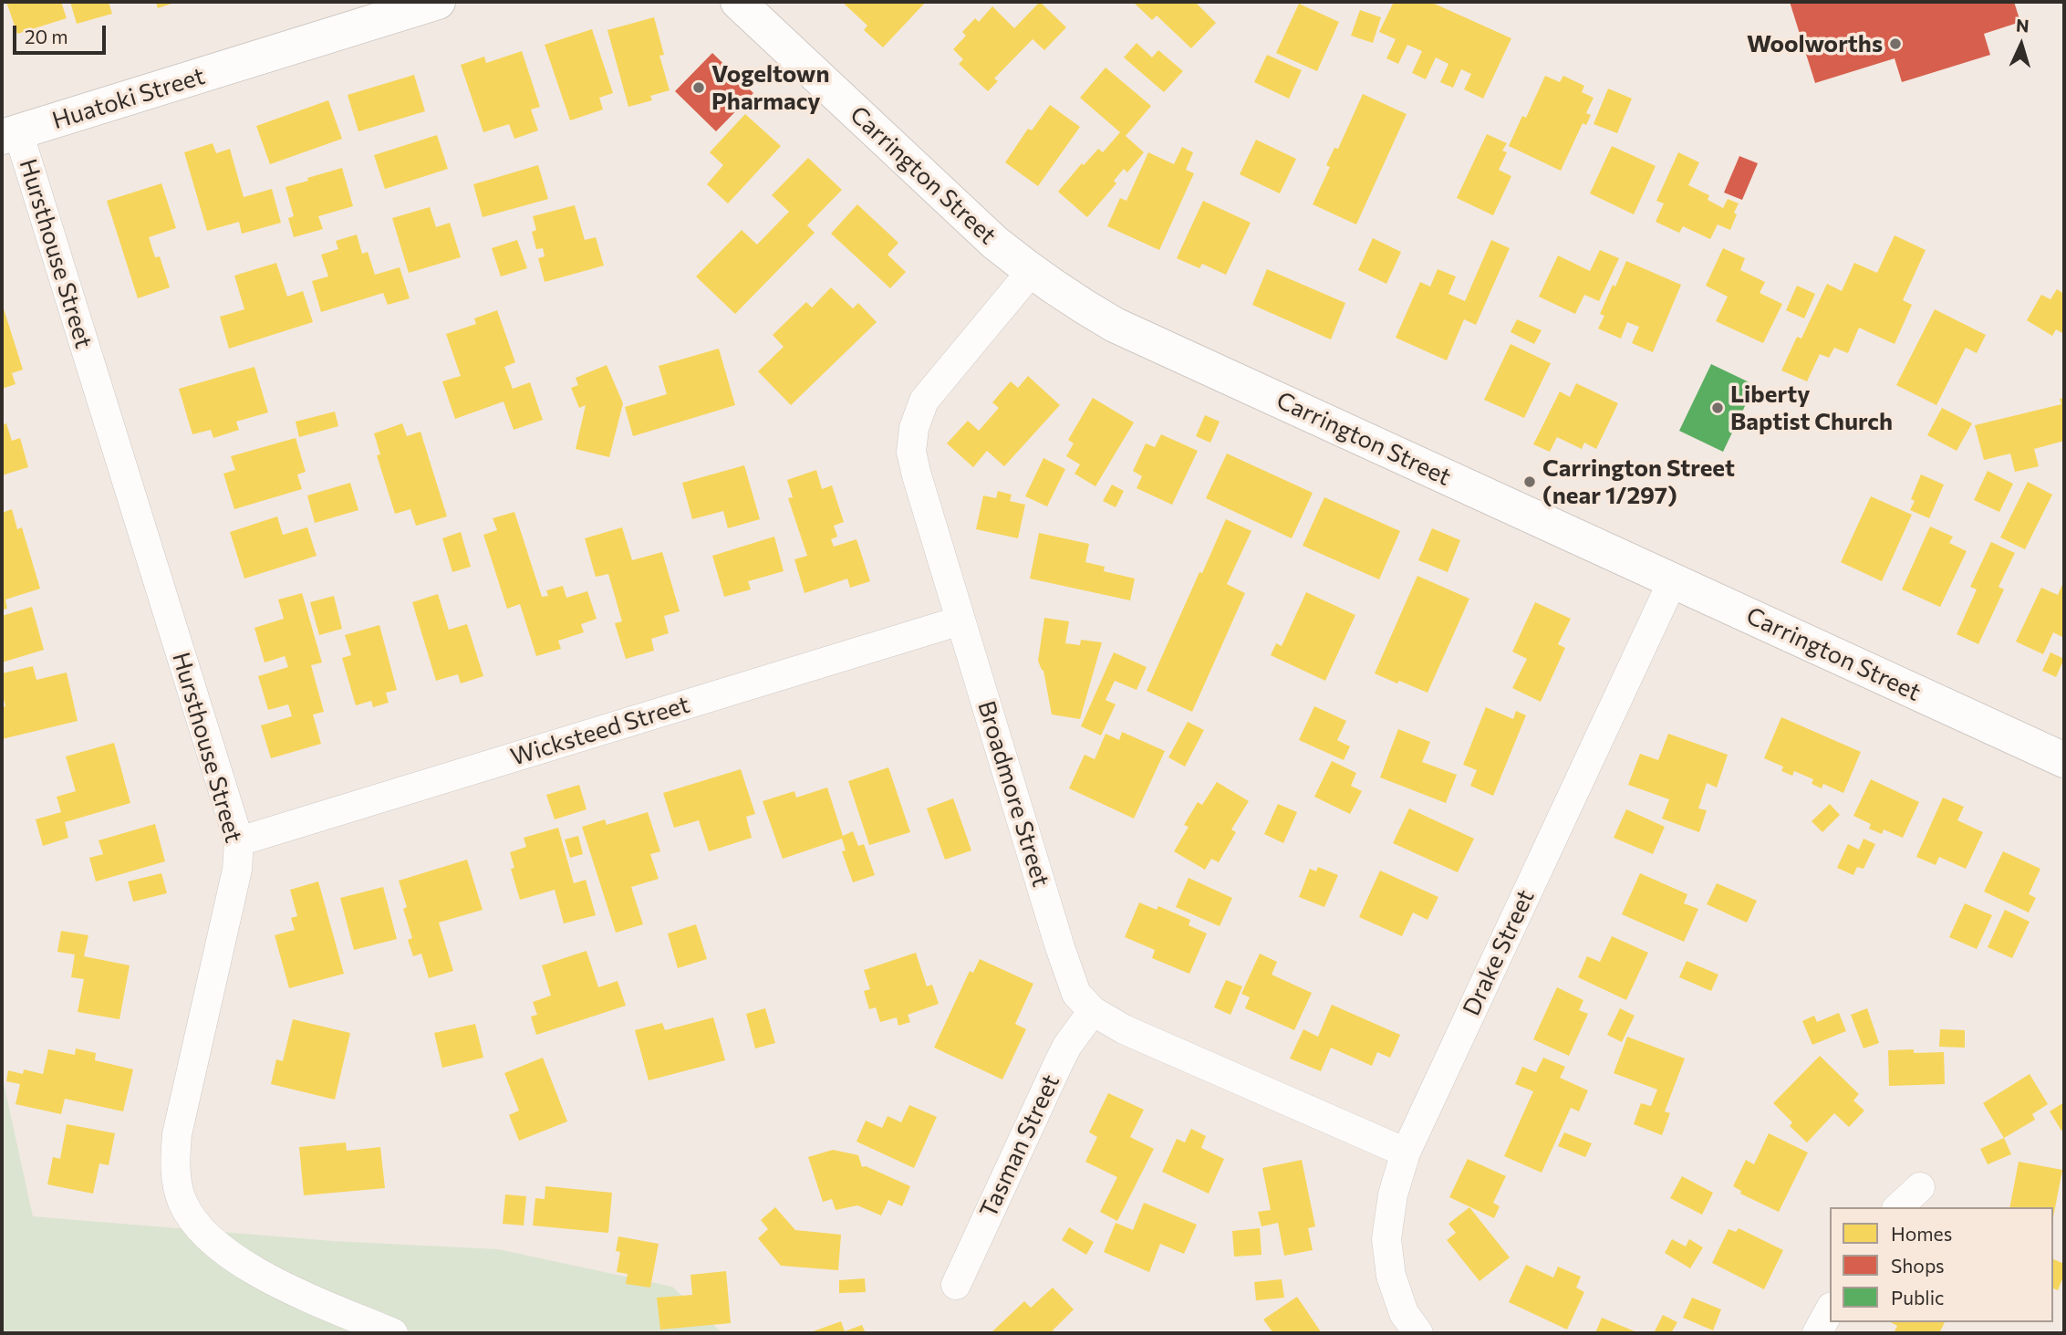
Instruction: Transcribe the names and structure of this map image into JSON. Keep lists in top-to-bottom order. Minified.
{"streets":{"main road":["Huatoki Street","Carrington Street"],"street":["Hursthouse Street","Wicksteed Street","Broadmore Street","Drake Street","Tasman Street"]},"crossings":[["Huatoki Street","Hursthouse Street"],["Carrington Street","Broadmore Street"],["Carrington Street","Drake Street"],["Hursthouse Street","Wicksteed Street"],["Wicksteed Street","Broadmore Street"],["Broadmore Street","Drake Street"],["Broadmore Street","Tasman Street"]],"places":["Woolworths","Vogeltown Pharmacy","Liberty Baptist Church","Carrington Street (near 1/297)"],"legend":["Homes","Shops","Public"],"scale_bar":"20 m","north":"top"}
